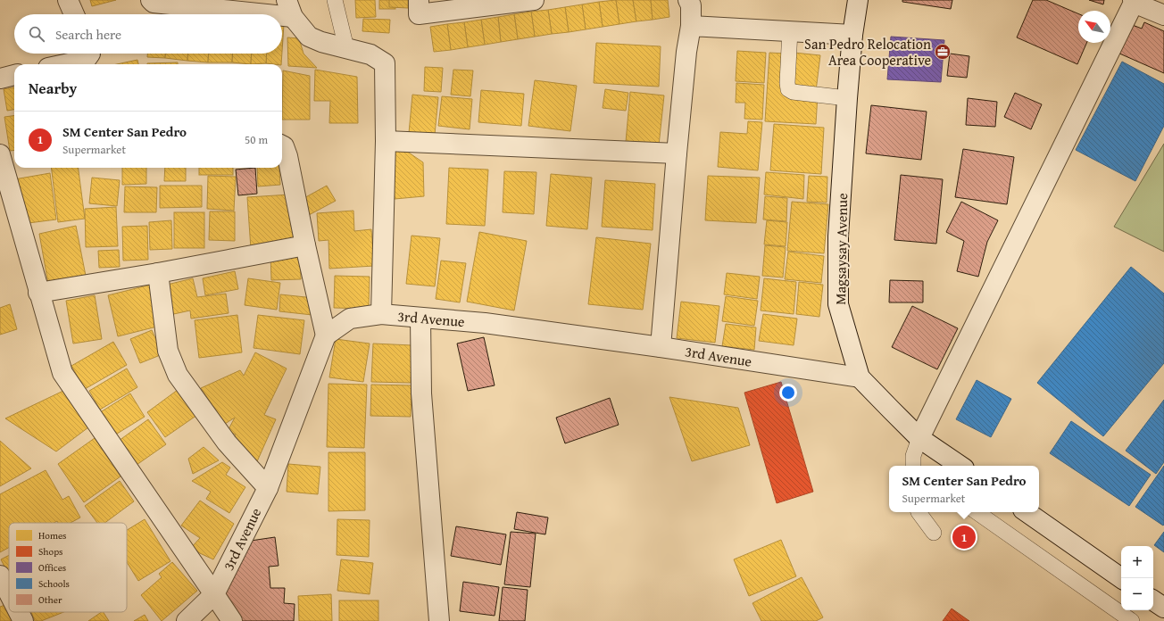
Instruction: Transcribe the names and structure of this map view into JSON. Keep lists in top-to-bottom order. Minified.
{"streets":{"street":["Magsaysay Avenue","3rd Avenue"]},"crossings":[["Magsaysay Avenue","3rd Avenue"]],"places":{"office":["San Pedro Relocation Area Cooperative"]},"legend":["Homes","Shops","Offices","Schools","Other"],"north":"top left","page":{"search":"Search here","heading":"Nearby","list":[{"mark":"1","name":"SM Center San Pedro","note":"Supermarket","value":"50 m"}],"popup":["SM Center San Pedro","Supermarket"],"pins":"1","map_buttons":["+","−"]}}
